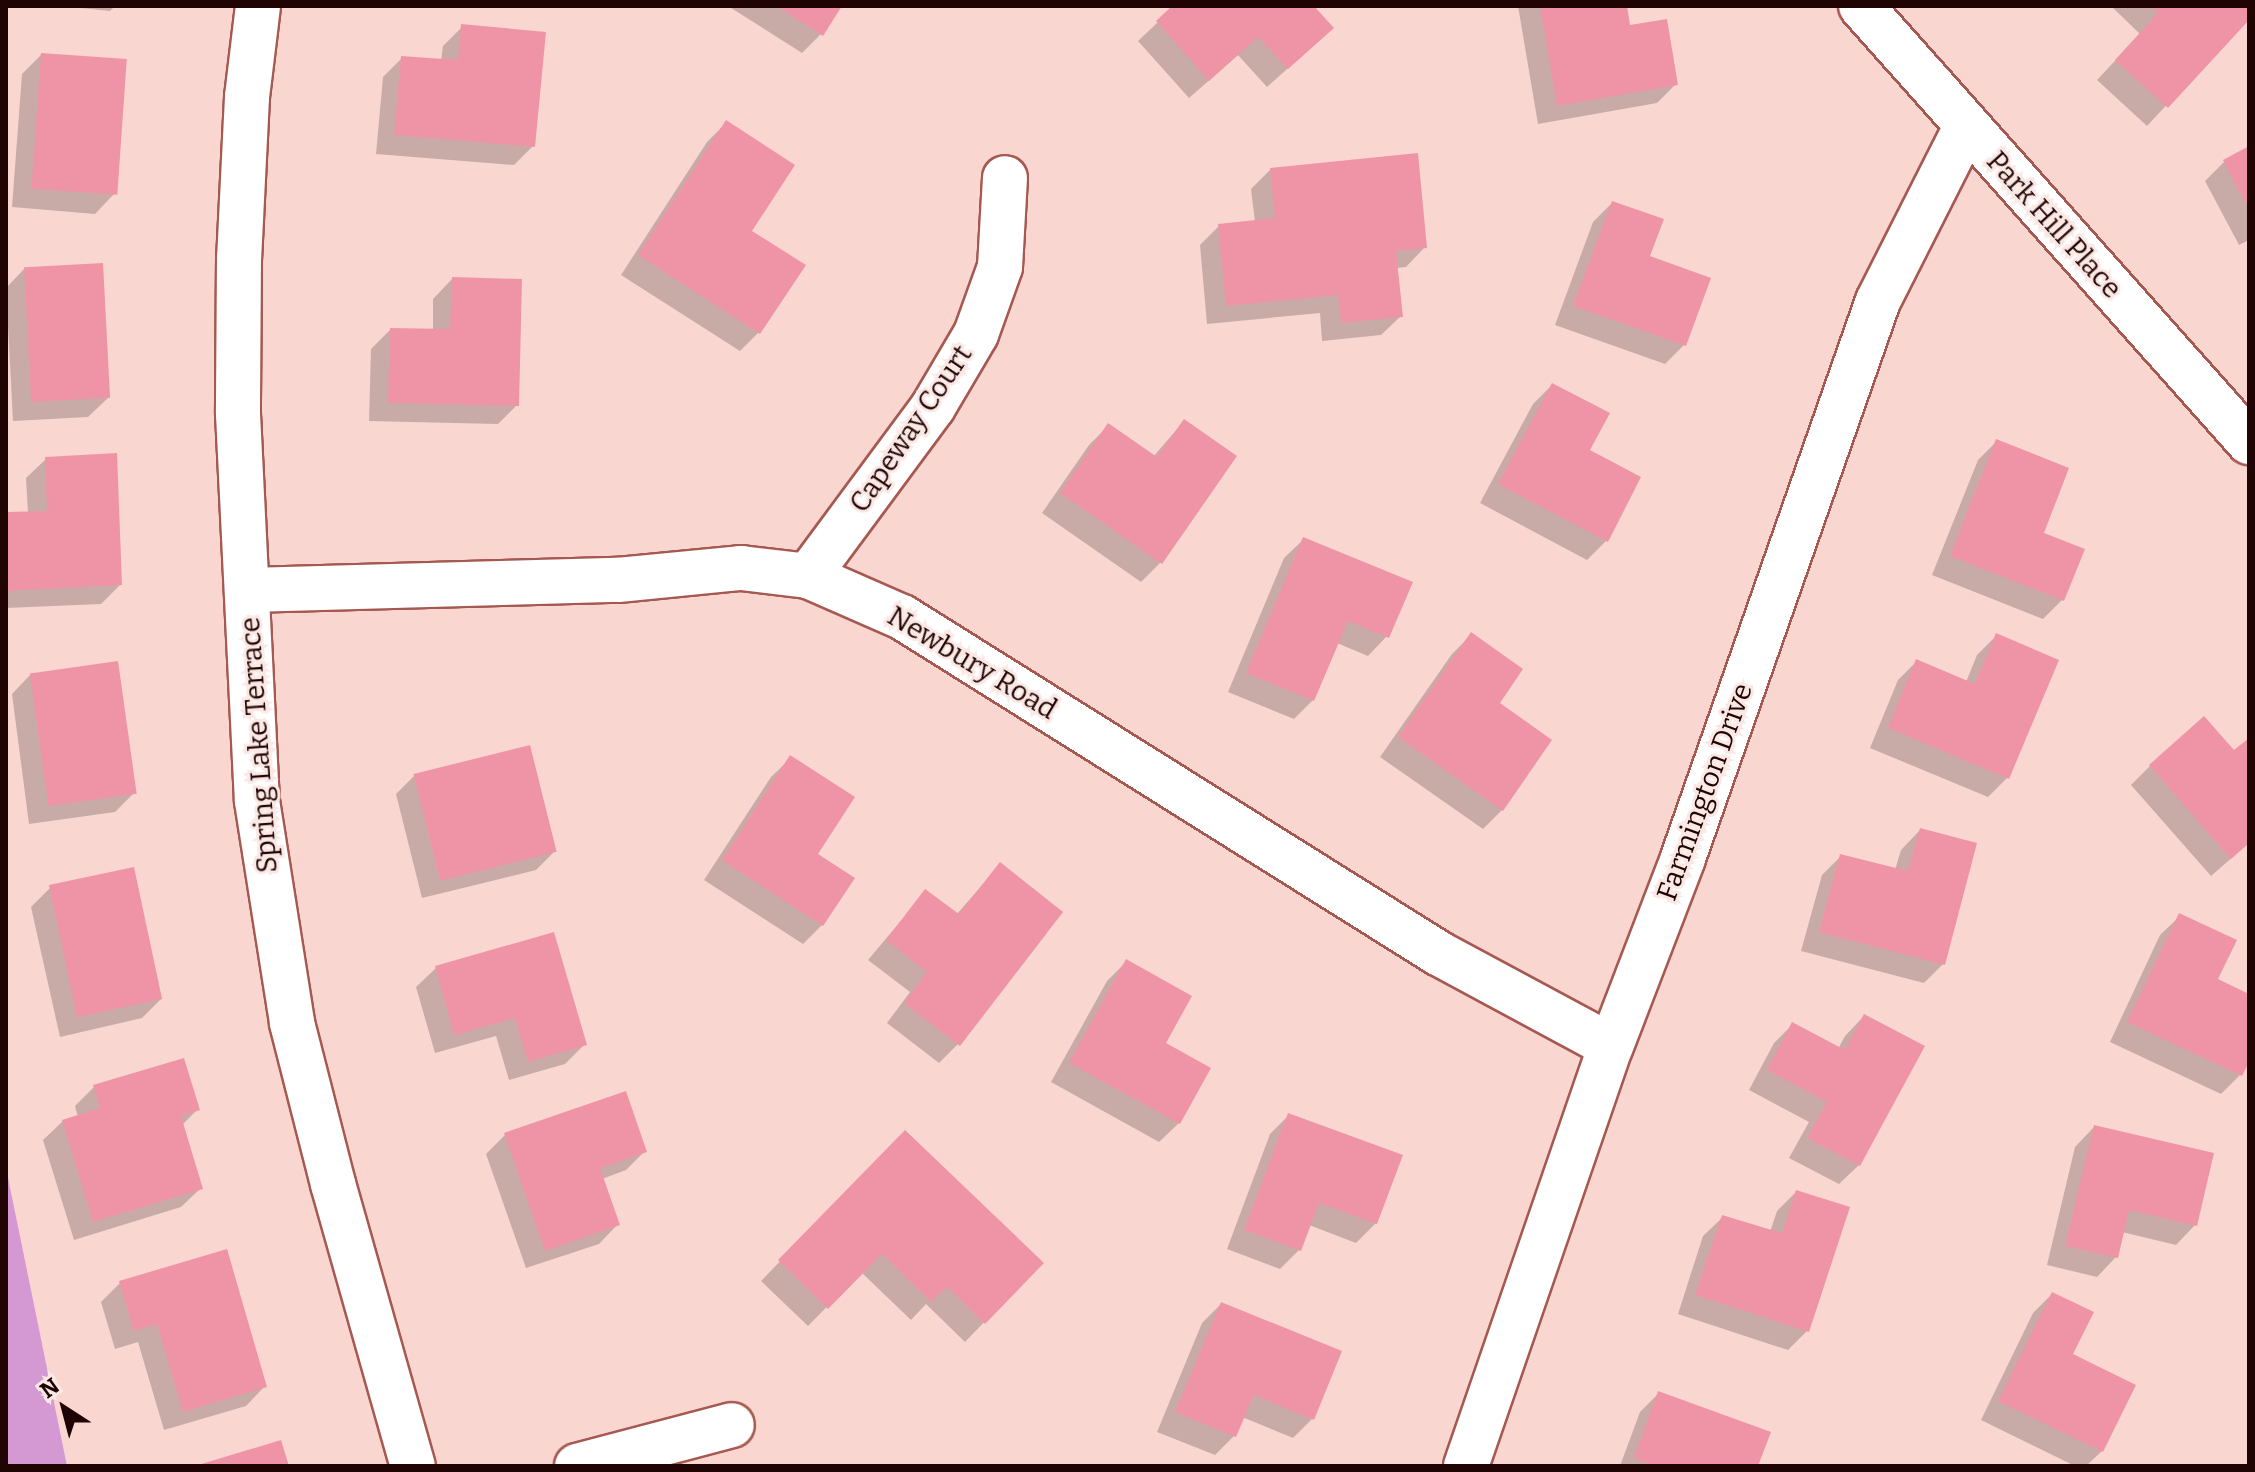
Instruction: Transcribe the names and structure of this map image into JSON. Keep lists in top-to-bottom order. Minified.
{"streets":{"street":["Park Hill Place","Capeway Court","Newbury Road","Spring Lake Terrace","Farmington Drive"]},"crossings":[["Park Hill Place","Farmington Drive"],["Capeway Court","Newbury Road"],["Newbury Road","Spring Lake Terrace"],["Newbury Road","Farmington Drive"]],"north":"top left"}
